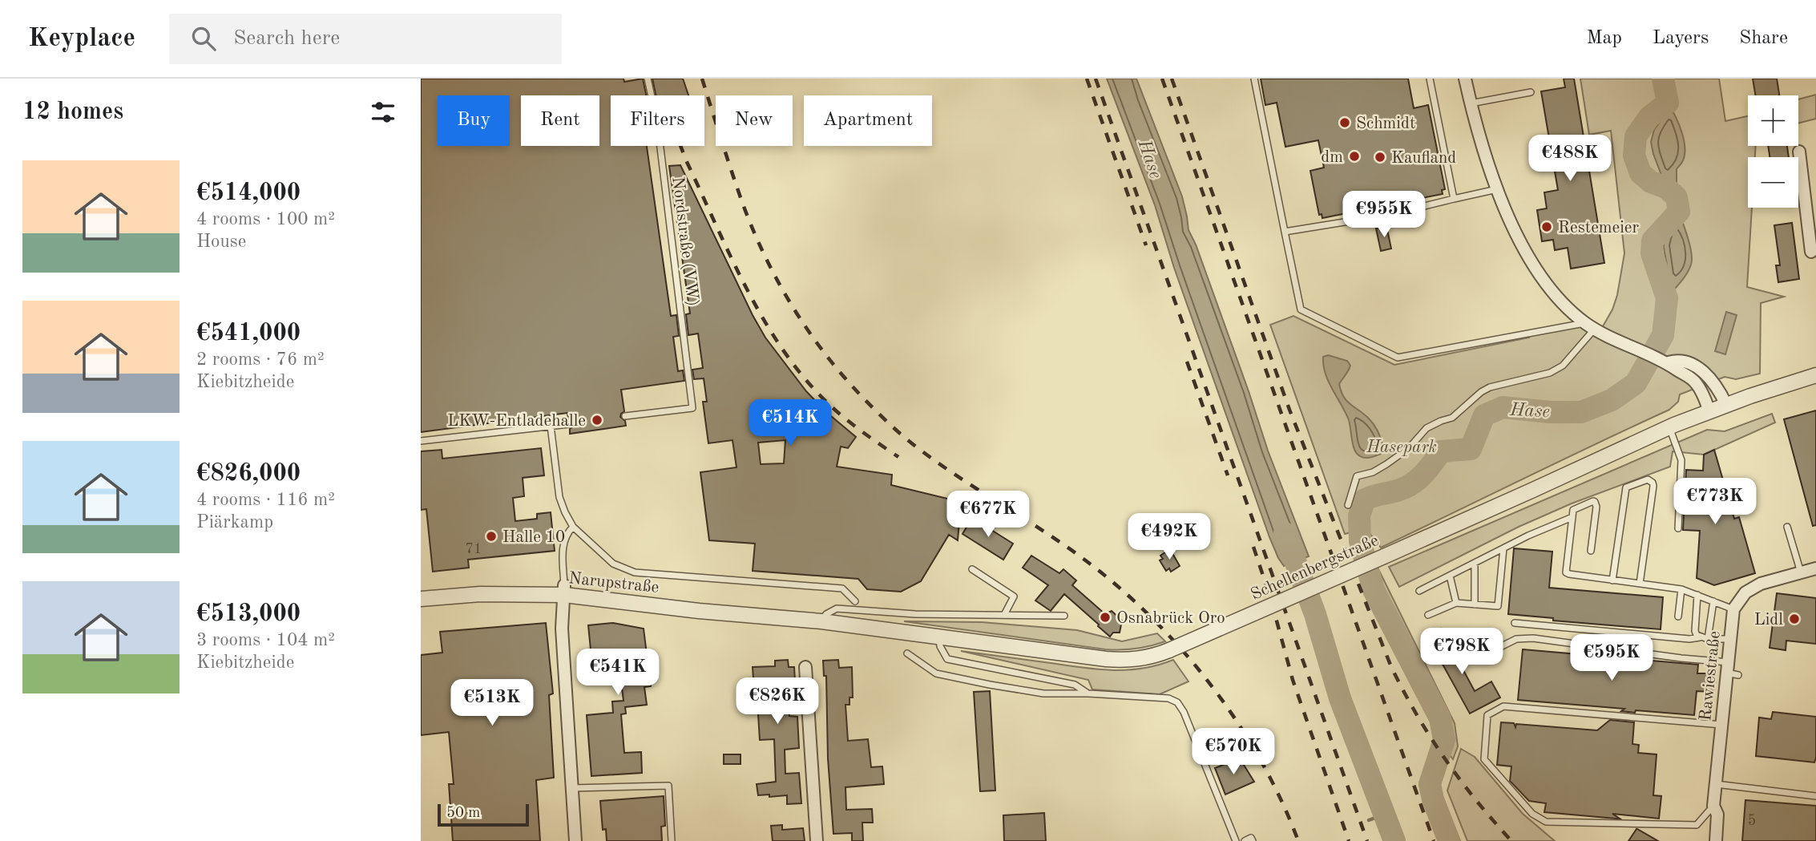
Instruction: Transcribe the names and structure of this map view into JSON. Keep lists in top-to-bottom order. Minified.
{"streets":{"street":["Schellenbergstraße","Narupstraße","Rawiestraße"],"lane":["Nordstraße (VW)"]},"crossings":[["Schellenbergstraße","Narupstraße"]],"water":["Hase"],"parks":["Hasepark"],"places":["Schmidt","dm","Kaufland","Restemeier","LKW-Entladehalle","Halle 10","Osnabrück Oro","Lidl"],"house_numbers":["71","5"],"scale_bar":"50 m","page":{"header":"Keyplace","search":"Search here","nav":["Map","Layers","Share"],"heading":"12 homes","map_buttons":["+","−"],"chip":["Buy","Rent","Filters","New","Apartment"],"price":["€488K","€955K","€514K","€773K","€677K","€492K","€798K","€595K","€541K","€826K","€513K","€570K"],"list":[{"name":"€514,000","note":"4 rooms · 100 m² · House"},{"name":"€541,000","note":"2 rooms · 76 m² · Kiebitzheide"},{"name":"€826,000","note":"4 rooms · 116 m² · Piärkamp"},{"name":"€513,000","note":"3 rooms · 104 m² · Kiebitzheide"}],"scale":"50 m"}}
